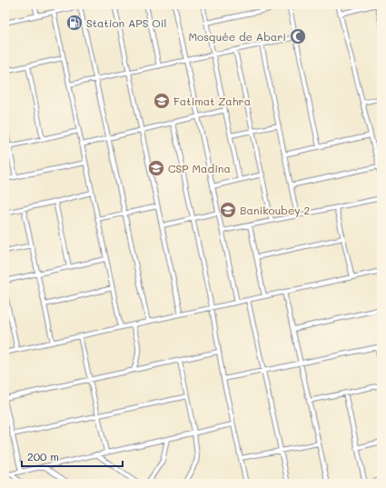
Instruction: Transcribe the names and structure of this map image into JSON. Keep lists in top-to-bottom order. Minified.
{"places":{"fuel station":["Station APS Oil"],"mosque":["Mosquée de Abari"],"school or university":["Fatimat Zahra","CSP Madina","Banikoubey 2"]},"scale_bar":"200 m"}
